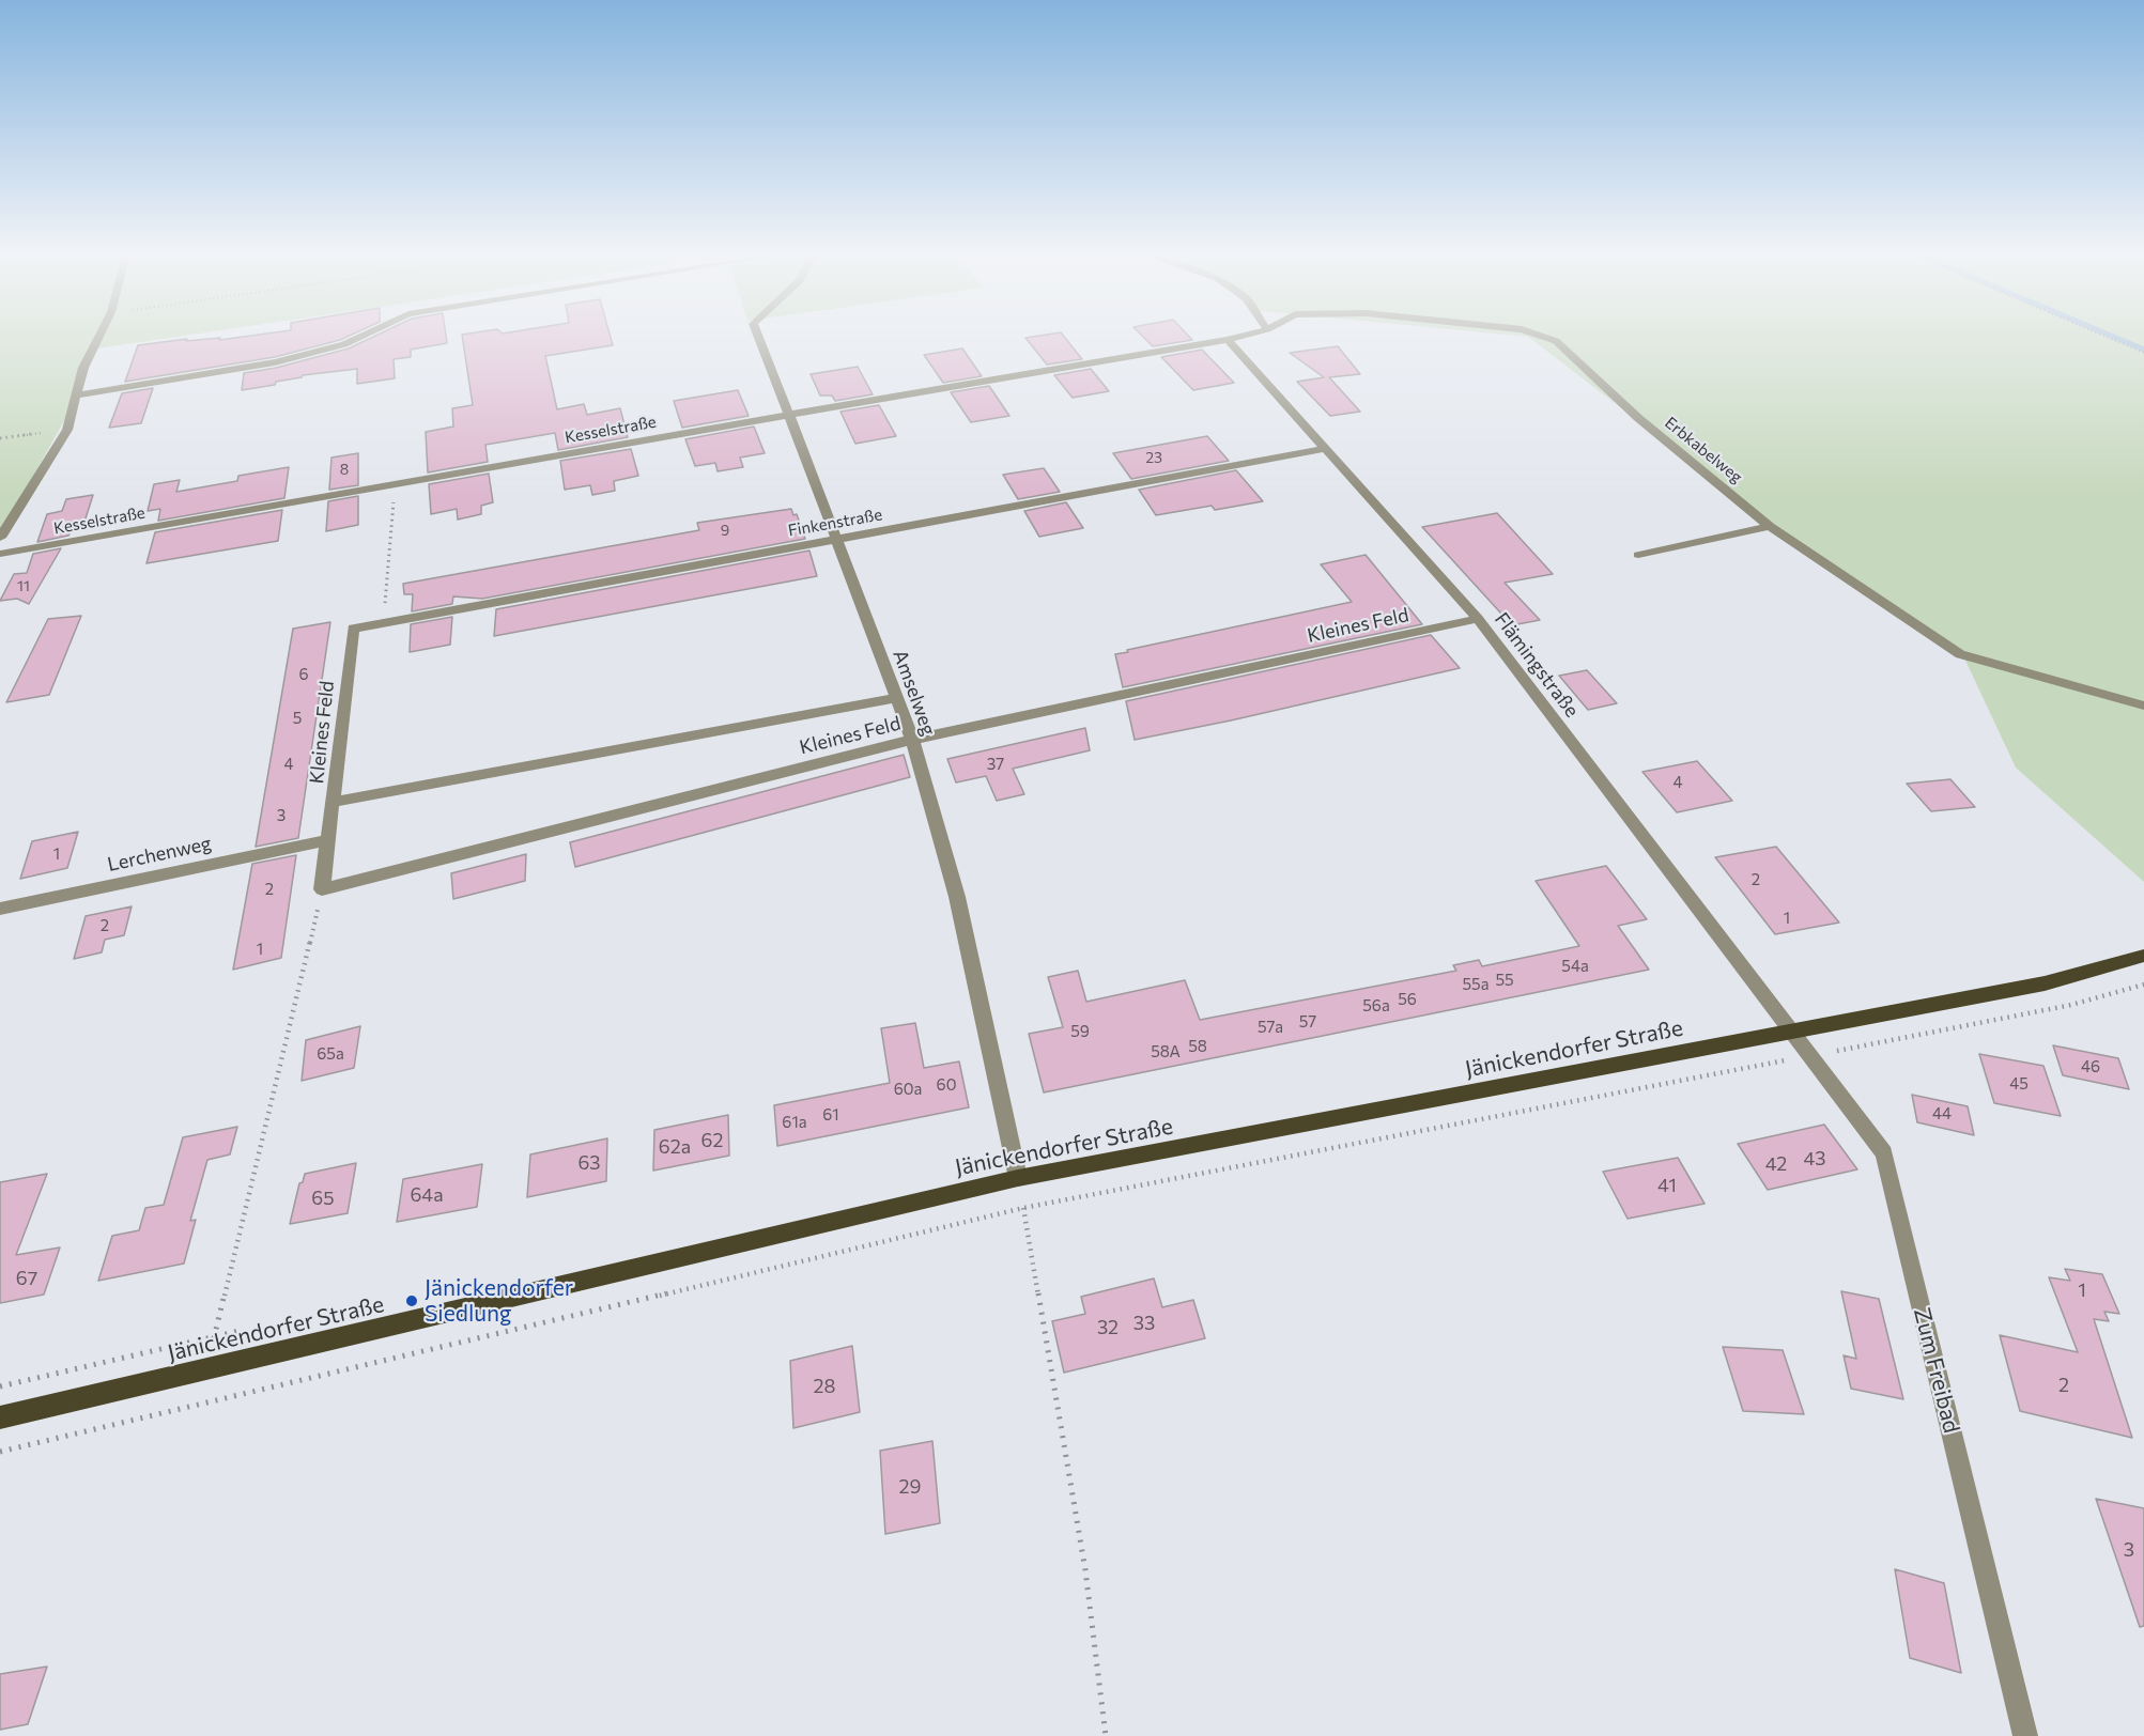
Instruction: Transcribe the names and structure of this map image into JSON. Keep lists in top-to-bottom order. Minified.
{"streets":{"main road":["Jänickendorfer Straße"],"street":["Kesselstraße","Erbkabelweg","Finkenstraße","Kleines Feld","Flämingstraße","Amselweg","Lerchenweg","Zum Freibad"]},"crossings":[["Kesselstraße","Erbkabelweg"],["Kesselstraße","Flämingstraße"],["Kesselstraße","Amselweg"],["Erbkabelweg","Flämingstraße"],["Finkenstraße","Kleines Feld"],["Finkenstraße","Flämingstraße"],["Finkenstraße","Amselweg"],["Kleines Feld","Flämingstraße"],["Kleines Feld","Amselweg"],["Kleines Feld","Lerchenweg"],["Flämingstraße","Jänickendorfer Straße"],["Flämingstraße","Zum Freibad"],["Amselweg","Jänickendorfer Straße"],["Jänickendorfer Straße","Zum Freibad"]],"places":["Jänickendorfer Siedlung"],"house_numbers":["23","8","9","11","6","5","4","37","4","3","1","2","2","1","2","1","54a","55","55a","56","56a","57","57a","59","58","58A","65a","46","45","60","60a","44","61","61a","62","62a","43","63","42","41","64a","65","67","1","33","32","2","28","29","3"]}
